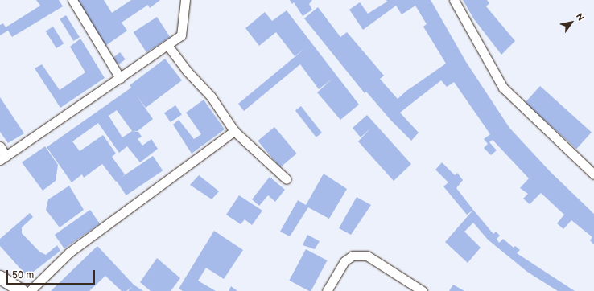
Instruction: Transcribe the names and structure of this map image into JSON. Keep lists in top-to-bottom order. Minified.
{"scale_bar":"50 m","north":"top right"}
